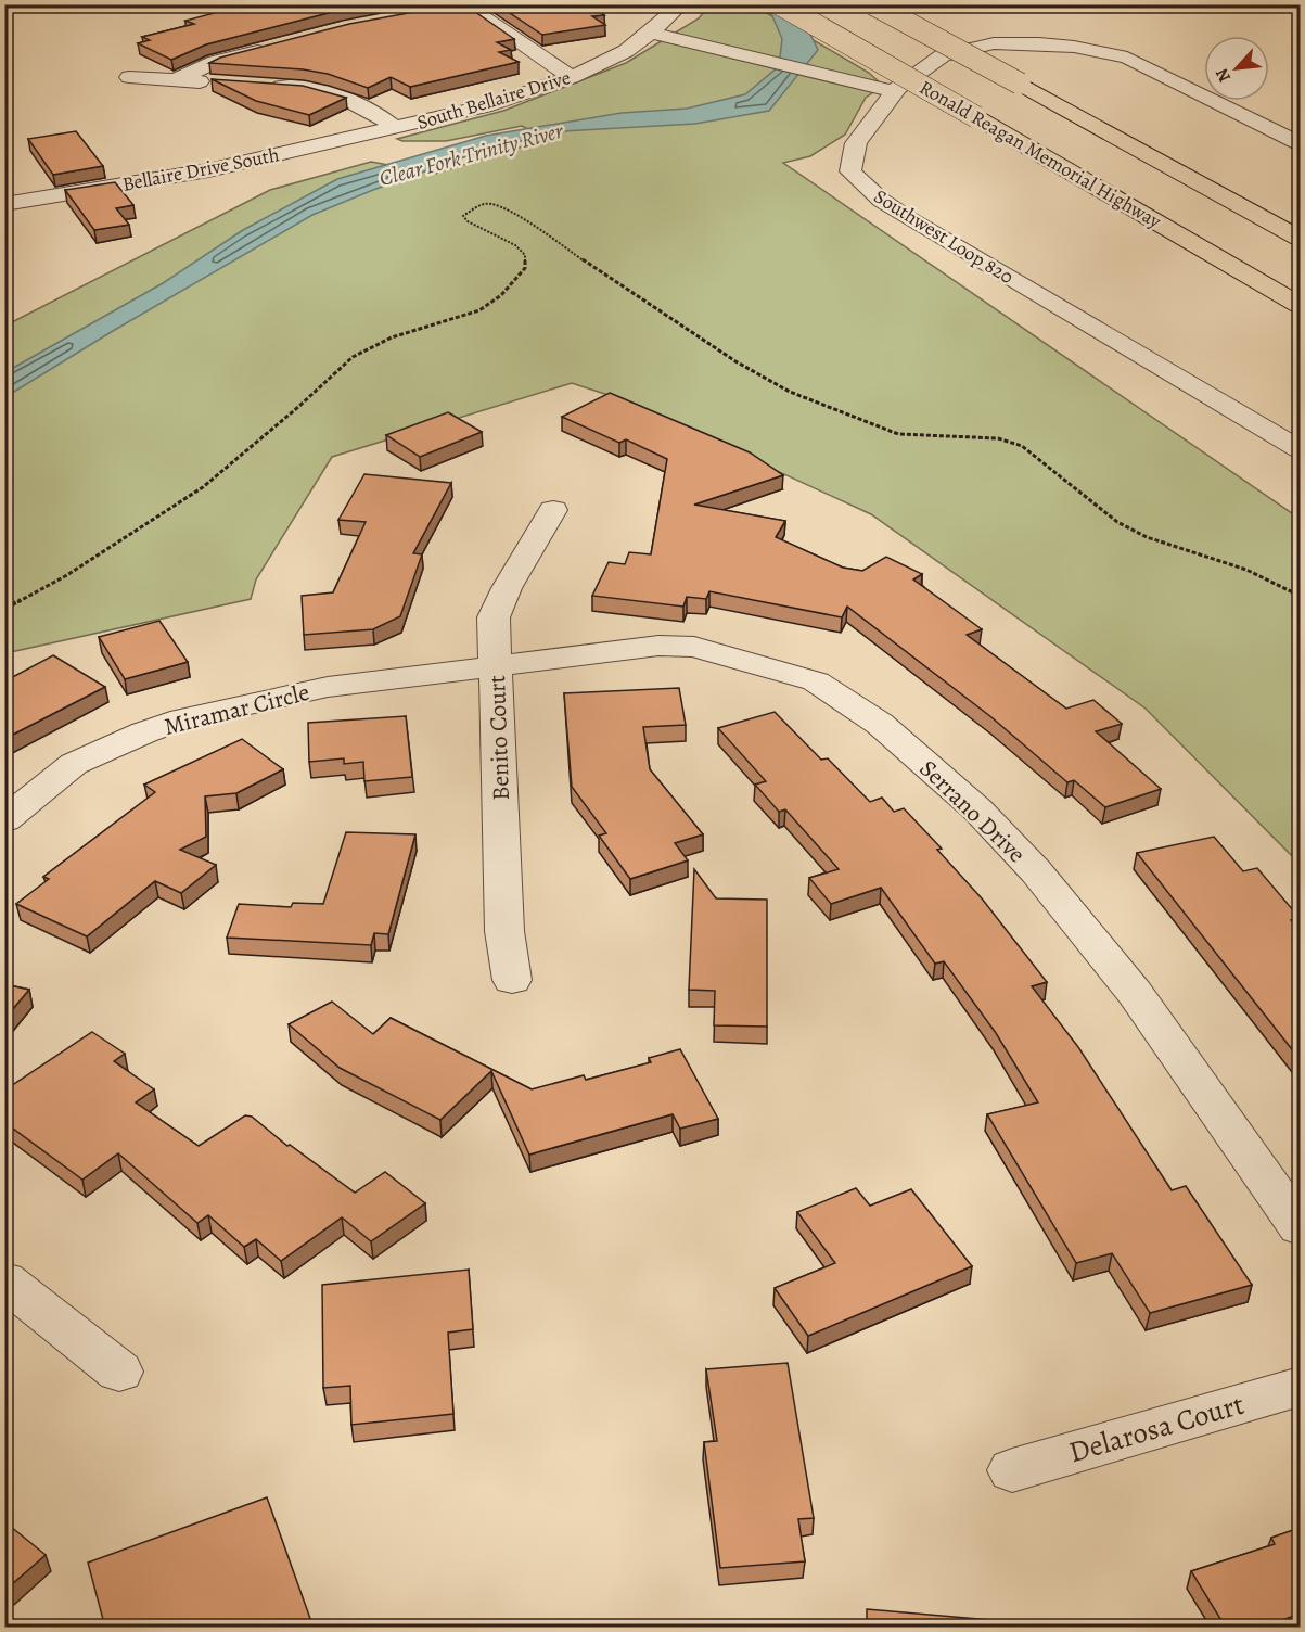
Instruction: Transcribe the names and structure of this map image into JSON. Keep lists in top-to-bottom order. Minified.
{"streets":{"highway":["Ronald Reagan Memorial Highway"],"street":["South Bellaire Drive","Bellaire Drive South","Southwest Loop 820","Miramar Circle","Benito Court","Serrano Drive","Delarosa Court"]},"crossings":[["South Bellaire Drive","Bellaire Drive South"],["Miramar Circle","Benito Court"],["Miramar Circle","Serrano Drive"],["Benito Court","Serrano Drive"]],"water":["Clear Fork Trinity River"],"north":"bottom left"}
